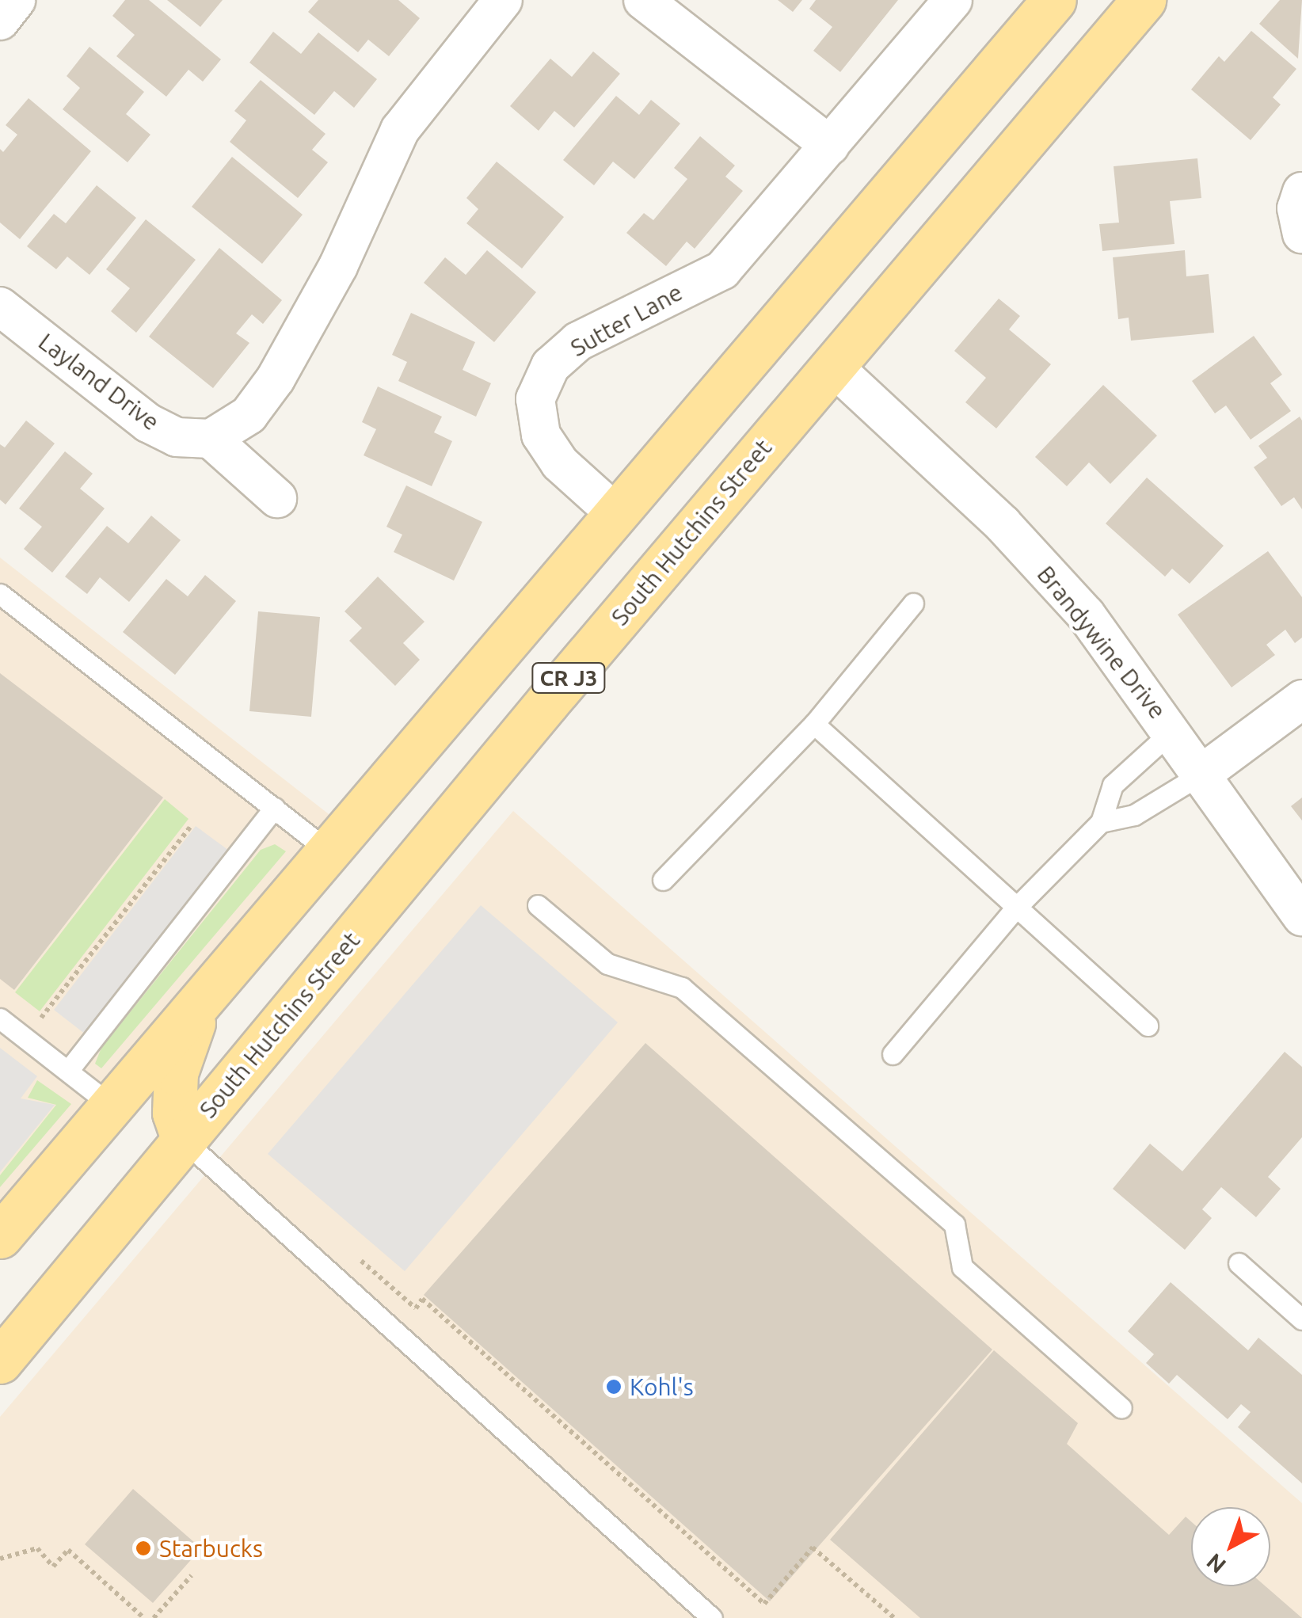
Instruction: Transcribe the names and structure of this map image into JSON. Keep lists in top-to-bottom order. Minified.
{"streets":{"main road":["South Hutchins Street","CR J3"],"street":["Sutter Lane","Layland Drive","Brandywine Drive"]},"crossings":[["Sutter Lane","CR J3"],["South Hutchins Street","Brandywine Drive"]],"places":["Kohl's","Starbucks"],"north":"bottom left"}
